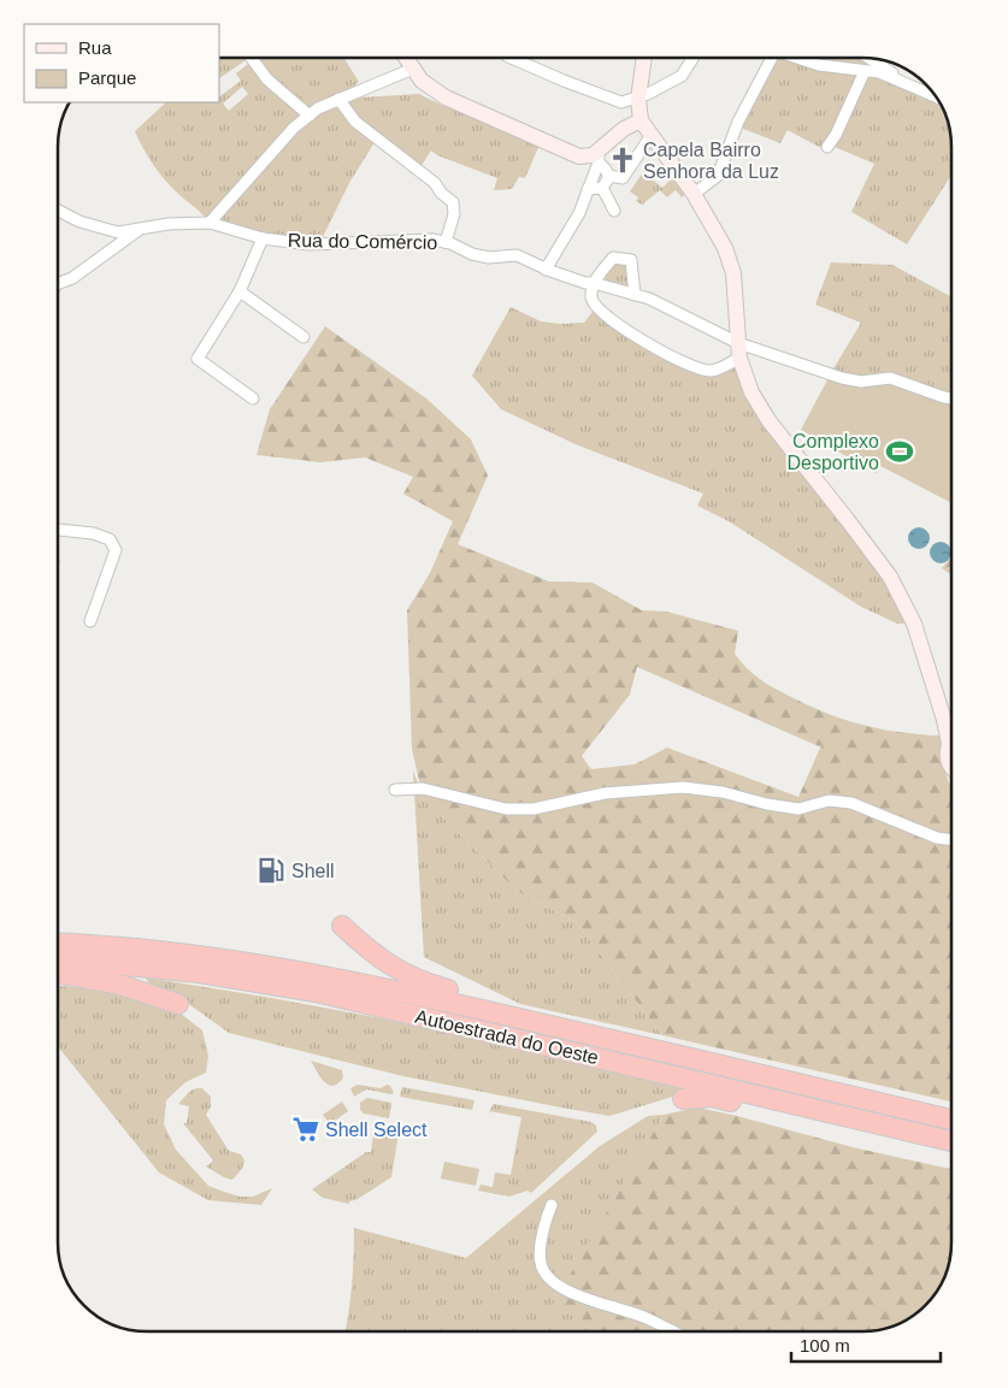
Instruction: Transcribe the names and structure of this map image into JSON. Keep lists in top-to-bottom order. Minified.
{"streets":{"highway":["Autoestrada do Oeste"],"street":["Rua do Comércio"]},"places":{"church":["Capela Bairro Senhora da Luz"],"sports":["Complexo Desportivo"],"fuel station":["Shell"],"supermarket":["Shell Select"]},"legend":["Rua","Parque"],"scale_bar":"100 m"}
